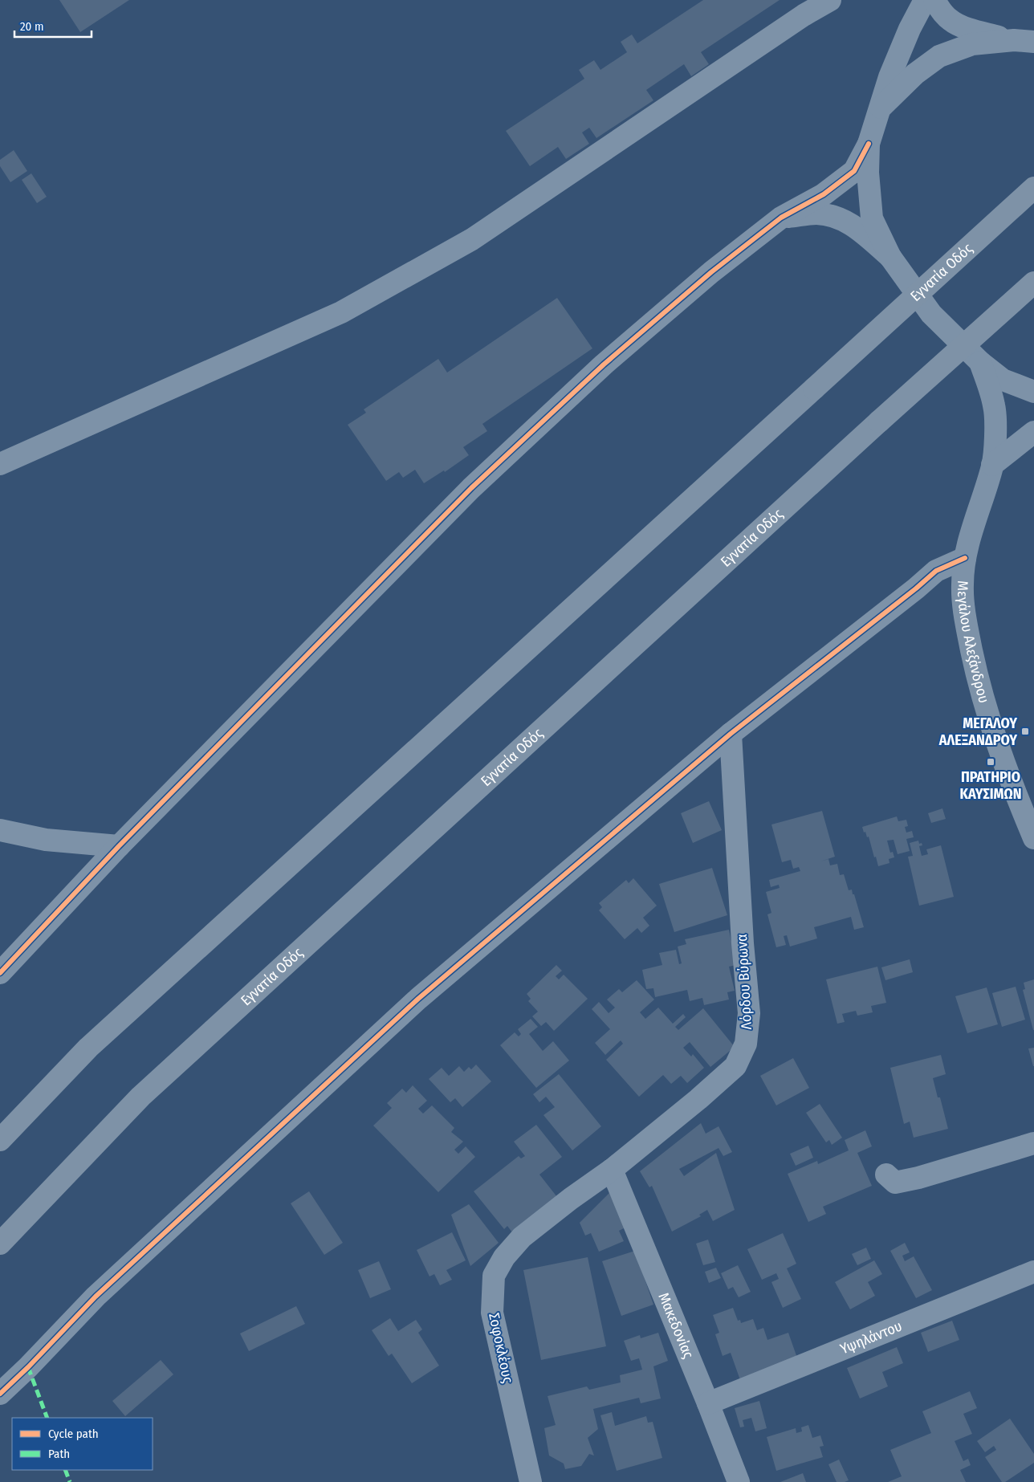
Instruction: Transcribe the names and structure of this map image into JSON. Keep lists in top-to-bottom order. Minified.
{"streets":{"highway":["Εγνατία Οδός"],"street":["Μεγάλου Αλεξάνδρου","Λόρδου Βύρωνα","Μακεδονίας","Υψηλάντου","Σοφοκλέους"]},"crossings":[["Λόρδου Βύρωνα","Μακεδονίας"],["Λόρδου Βύρωνα","Σοφοκλέους"],["Μακεδονίας","Υψηλάντου"],["Μακεδονίας","Σοφοκλέους"]],"places":{"transit":["ΜΕΓΑΛΟΥ ΑΛΕΞΑΝΔΡΟΥ","ΠΡΑΤΗΡΙΟ ΚΑΥΣΙΜΩΝ"]},"legend":["Cycle path","Path"],"scale_bar":"20 m"}
